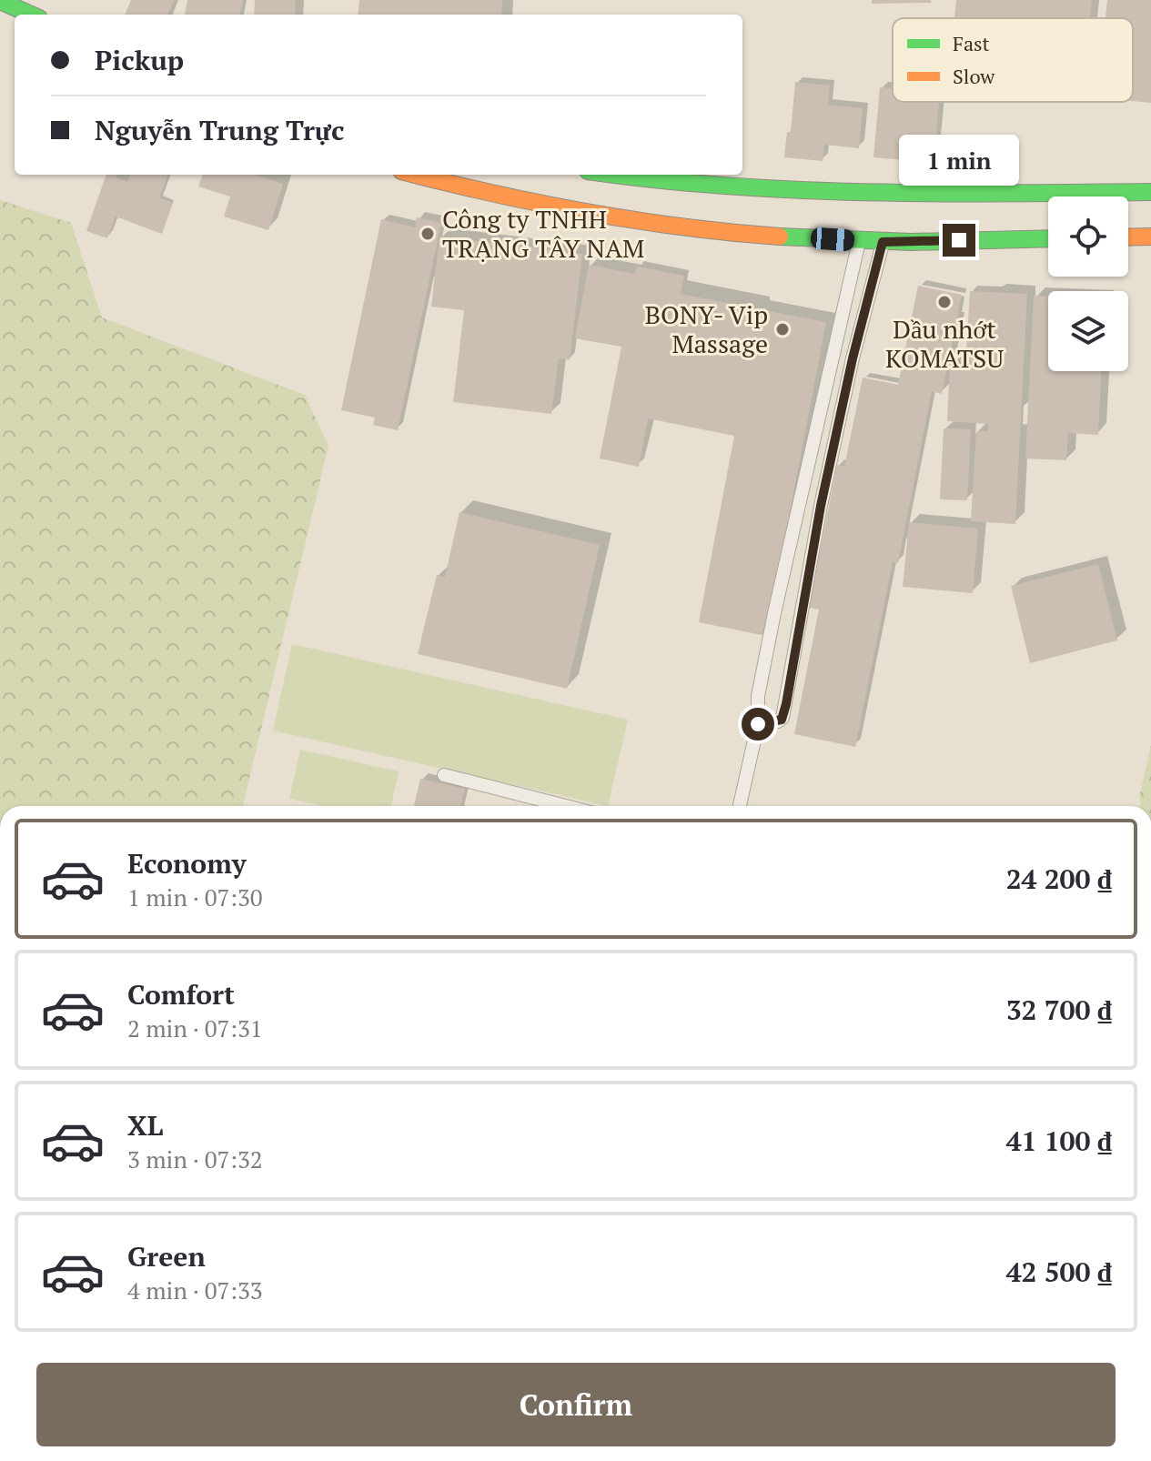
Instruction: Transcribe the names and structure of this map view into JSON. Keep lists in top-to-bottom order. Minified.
{"places":["Công ty TNHH TRẠNG TÂY NAM","Dầu nhớt KOMATSU","BONY- Vip Massage"],"legend":["Fast","Slow"],"page":{"banner":["Pickup","Nguyễn Trung Trực"],"bubble":"1 min","list":[{"name":"Economy","note":"1 min · 07:30","value":"24 200 ₫"},{"name":"Comfort","note":"2 min · 07:31","value":"32 700 ₫"},{"name":"XL","note":"3 min · 07:32","value":"41 100 ₫"},{"name":"Green","note":"4 min · 07:33","value":"42 500 ₫"}],"buttons":"Confirm"}}
